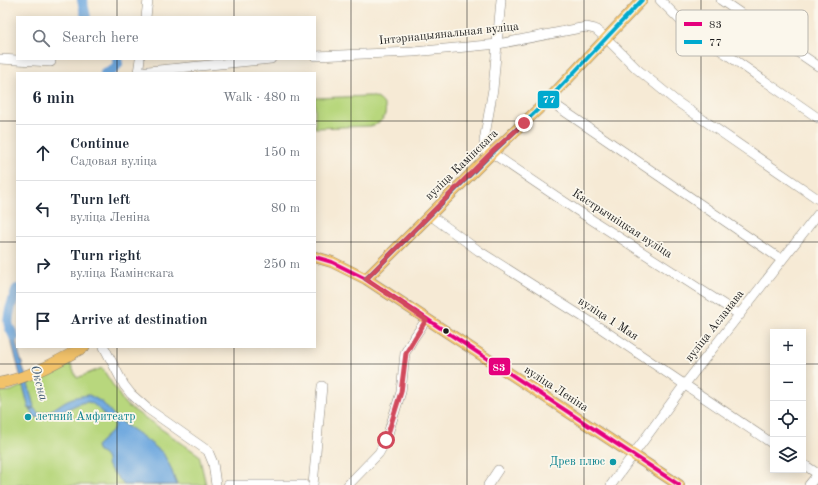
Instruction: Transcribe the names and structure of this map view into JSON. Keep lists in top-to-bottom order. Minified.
{"streets":{"main road":["вуліца Камінскага","вуліца Леніна"],"street":["Інтэрнацыянальная вуліца","Кастрычніцкая вуліца","вуліца 1 Мая","вуліца Асланава"]},"crossings":[["Інтэрнацыянальная вуліца","вуліца Камінскага"],["вуліца Камінскага","Кастрычніцкая вуліца"],["вуліца Камінскага","вуліца 1 Мая"],["вуліца Камінскага","вуліца Леніна"],["Кастрычніцкая вуліца","вуліца Асланава"],["вуліца 1 Мая","вуліца Асланава"],["вуліца Асланава","вуліца Леніна"]],"water":["Оксна"],"places":["летний Амфитеатр","Древ плюс"],"lines":["transit line 77","transit line 83"],"legend":["83","77"],"page":{"search":"Search here","heading":["6 min","Walk · 480 m"],"list":[["Continue","Садовая вуліца","150 m"],["Turn left","вуліца Леніна","80 m"],["Turn right","вуліца Камінскага","250 m"],"Arrive at destination"],"map_buttons":["+","−"]}}
